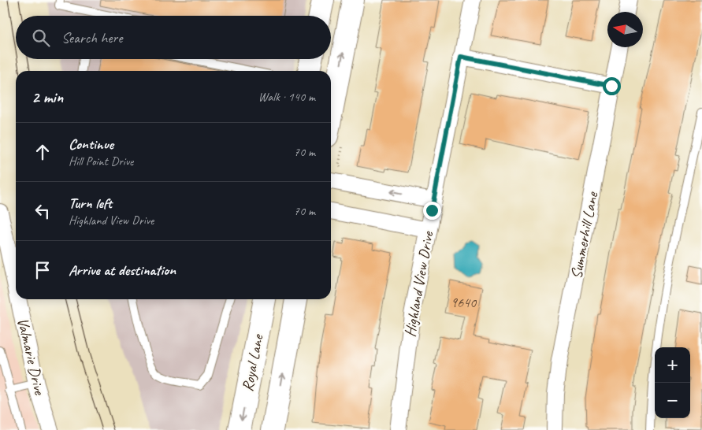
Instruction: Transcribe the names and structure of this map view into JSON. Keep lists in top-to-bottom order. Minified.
{"streets":{"main road":["Royal Lane"],"street":["Summerhill Lane","Highland View Drive","Valmarie Drive"]},"house_numbers":["9640"],"north":"left","page":{"search":"Search here","heading":["2 min","Walk · 140 m"],"list":[["Continue","Hill Point Drive","70 m"],["Turn left","Highland View Drive","70 m"],"Arrive at destination"],"map_buttons":["+","−"]}}
